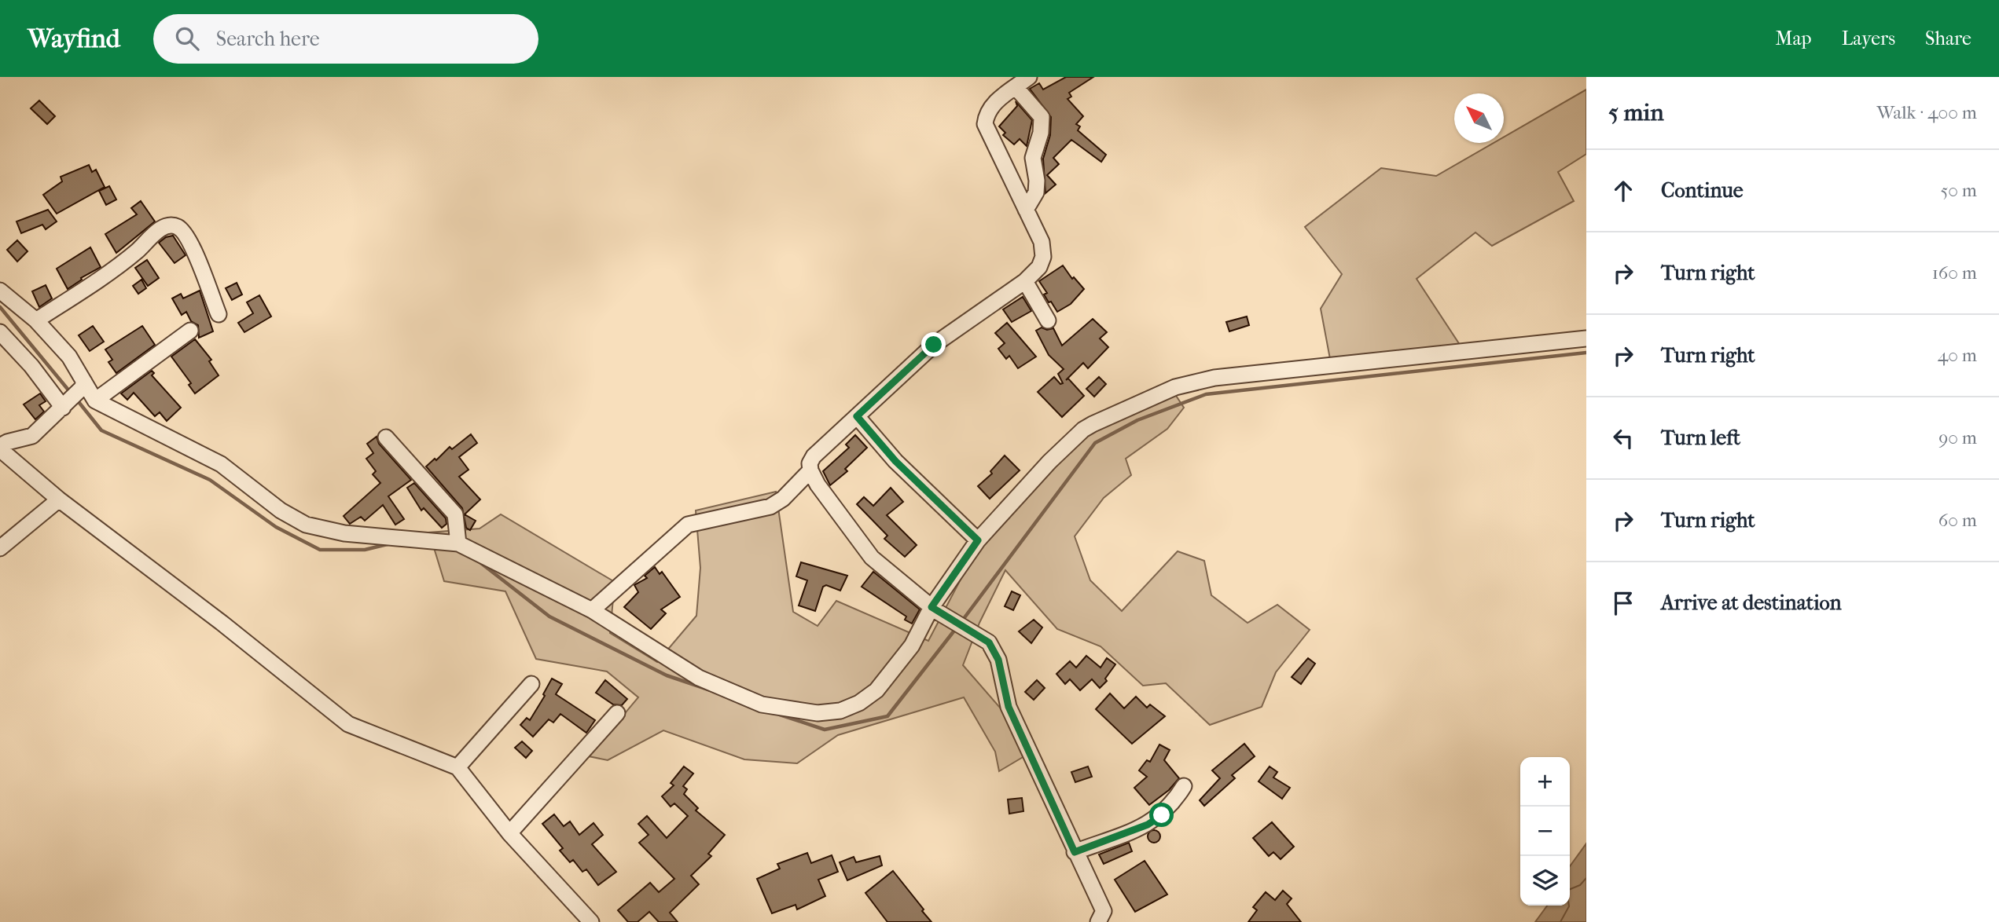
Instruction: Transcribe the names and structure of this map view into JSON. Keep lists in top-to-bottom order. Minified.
{"north":"top left","page":{"header":"Wayfind","search":"Search here","nav":["Map","Layers","Share"],"heading":["5 min","Walk · 400 m"],"list":[["Continue","50 m"],["Turn right","160 m"],["Turn right","40 m"],["Turn left","90 m"],["Turn right","60 m"],"Arrive at destination"],"map_buttons":["+","−"]}}
